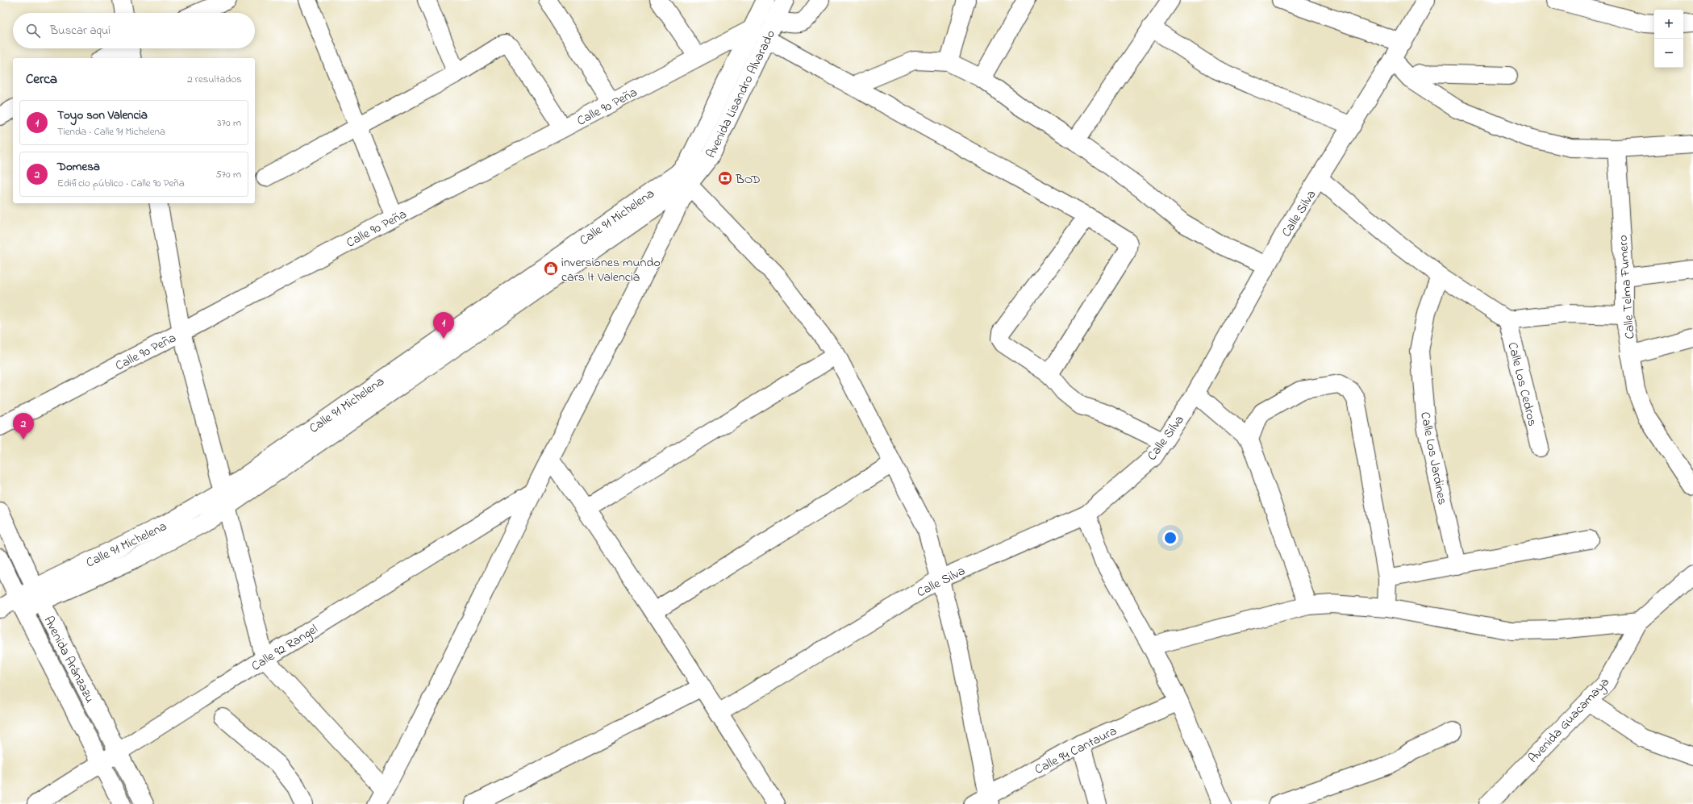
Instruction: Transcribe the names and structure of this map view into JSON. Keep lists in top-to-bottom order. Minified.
{"streets":{"street":["Avenida Lisandro Alvarado","Calle 90 Peña","Calle Silva","Calle 91 Michelena","Calle Telma Fumero","Calle Los Cedros","Calle Los Jardines","Calle 92 Rangel","Avenida Aránzazu","Avenida Guacamaya","Calle 94 Cantaura"]},"crossings":[["Avenida Lisandro Alvarado","Calle 90 Peña"],["Avenida Lisandro Alvarado","Calle 91 Michelena"],["Calle 91 Michelena","Avenida Aránzazu"],["Calle 92 Rangel","Avenida Aránzazu"]],"places":{"bank":["BOD"],"shop":["inversiones mundo cars lt Valencia"]},"page":{"map_buttons":["+","−"],"search":"Buscar aquí","heading":["Cerca","2 resultados"],"list":[{"mark":"1","name":"Toyo son Valencia","note":"Tienda · Calle 91 Michelena","value":"370 m"},{"mark":"2","name":"Domesa","note":"Edificio público · Calle 90 Peña","value":"570 m"}],"pins":["1","2"]}}
